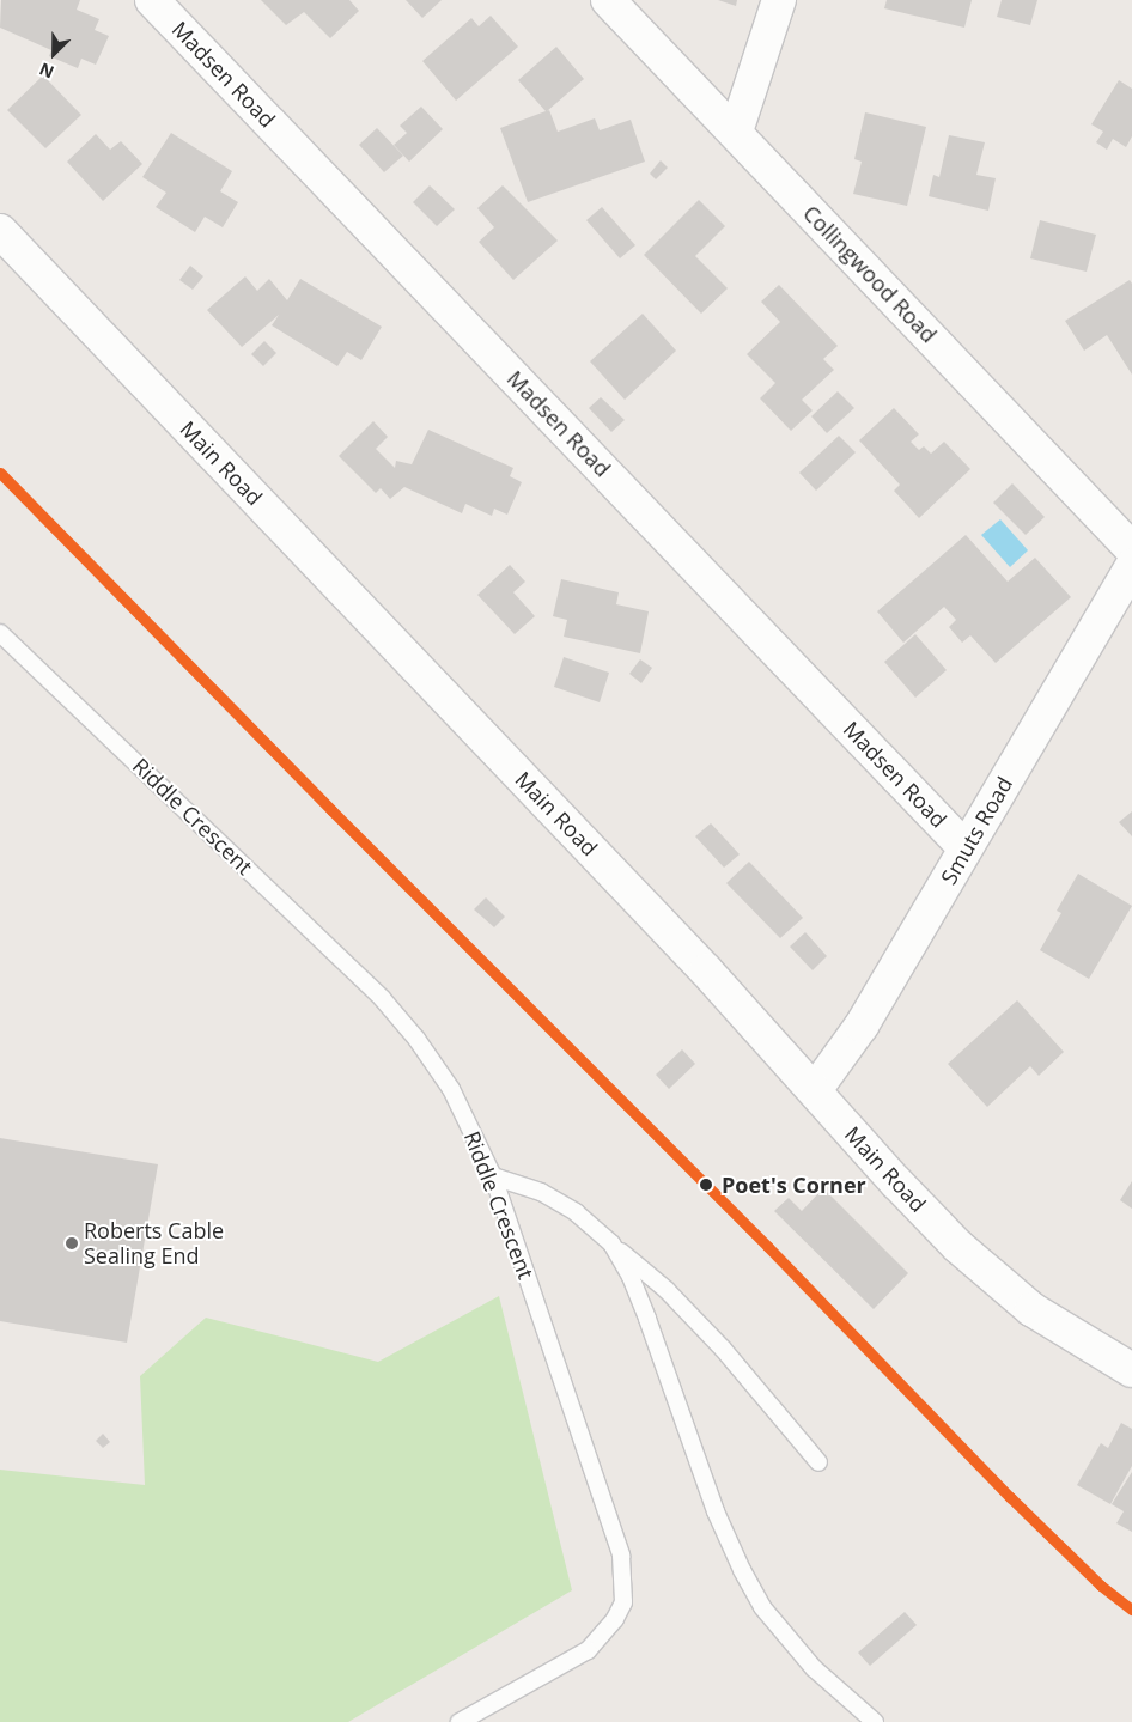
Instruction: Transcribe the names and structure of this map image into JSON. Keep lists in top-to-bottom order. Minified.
{"streets":{"street":["Madsen Road","Collingwood Road","Main Road","Smuts Road"],"lane":["Riddle Crescent"]},"crossings":[["Madsen Road","Smuts Road"],["Main Road","Smuts Road"]],"places":["Poet's Corner","Roberts Cable Sealing End"],"north":"bottom left"}
